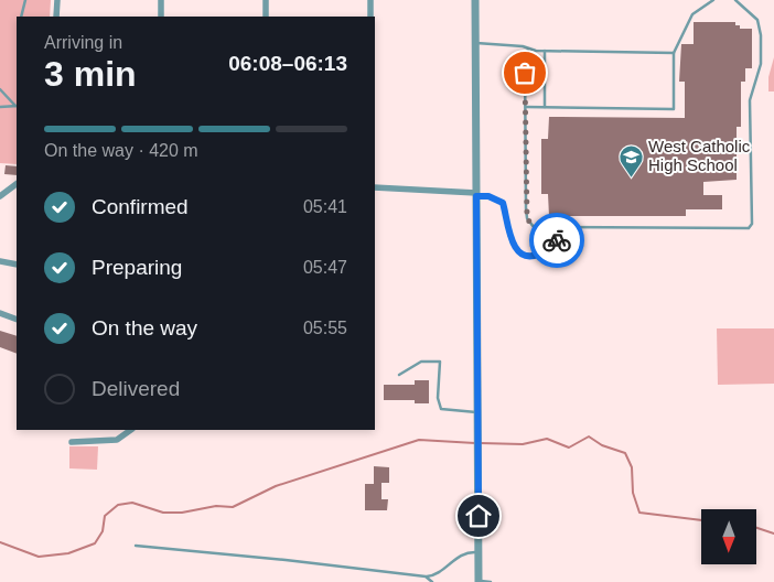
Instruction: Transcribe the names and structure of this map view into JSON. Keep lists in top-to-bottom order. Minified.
{"places":{"school or university":["West Catholic High School"]},"north":"bottom","page":{"heading":["3 min","Arriving in","06:08–06:13"],"bar":"On the way · 420 m","list":[["Confirmed","05:41"],["Preparing","05:47"],["On the way","05:55"],"Delivered"]}}
